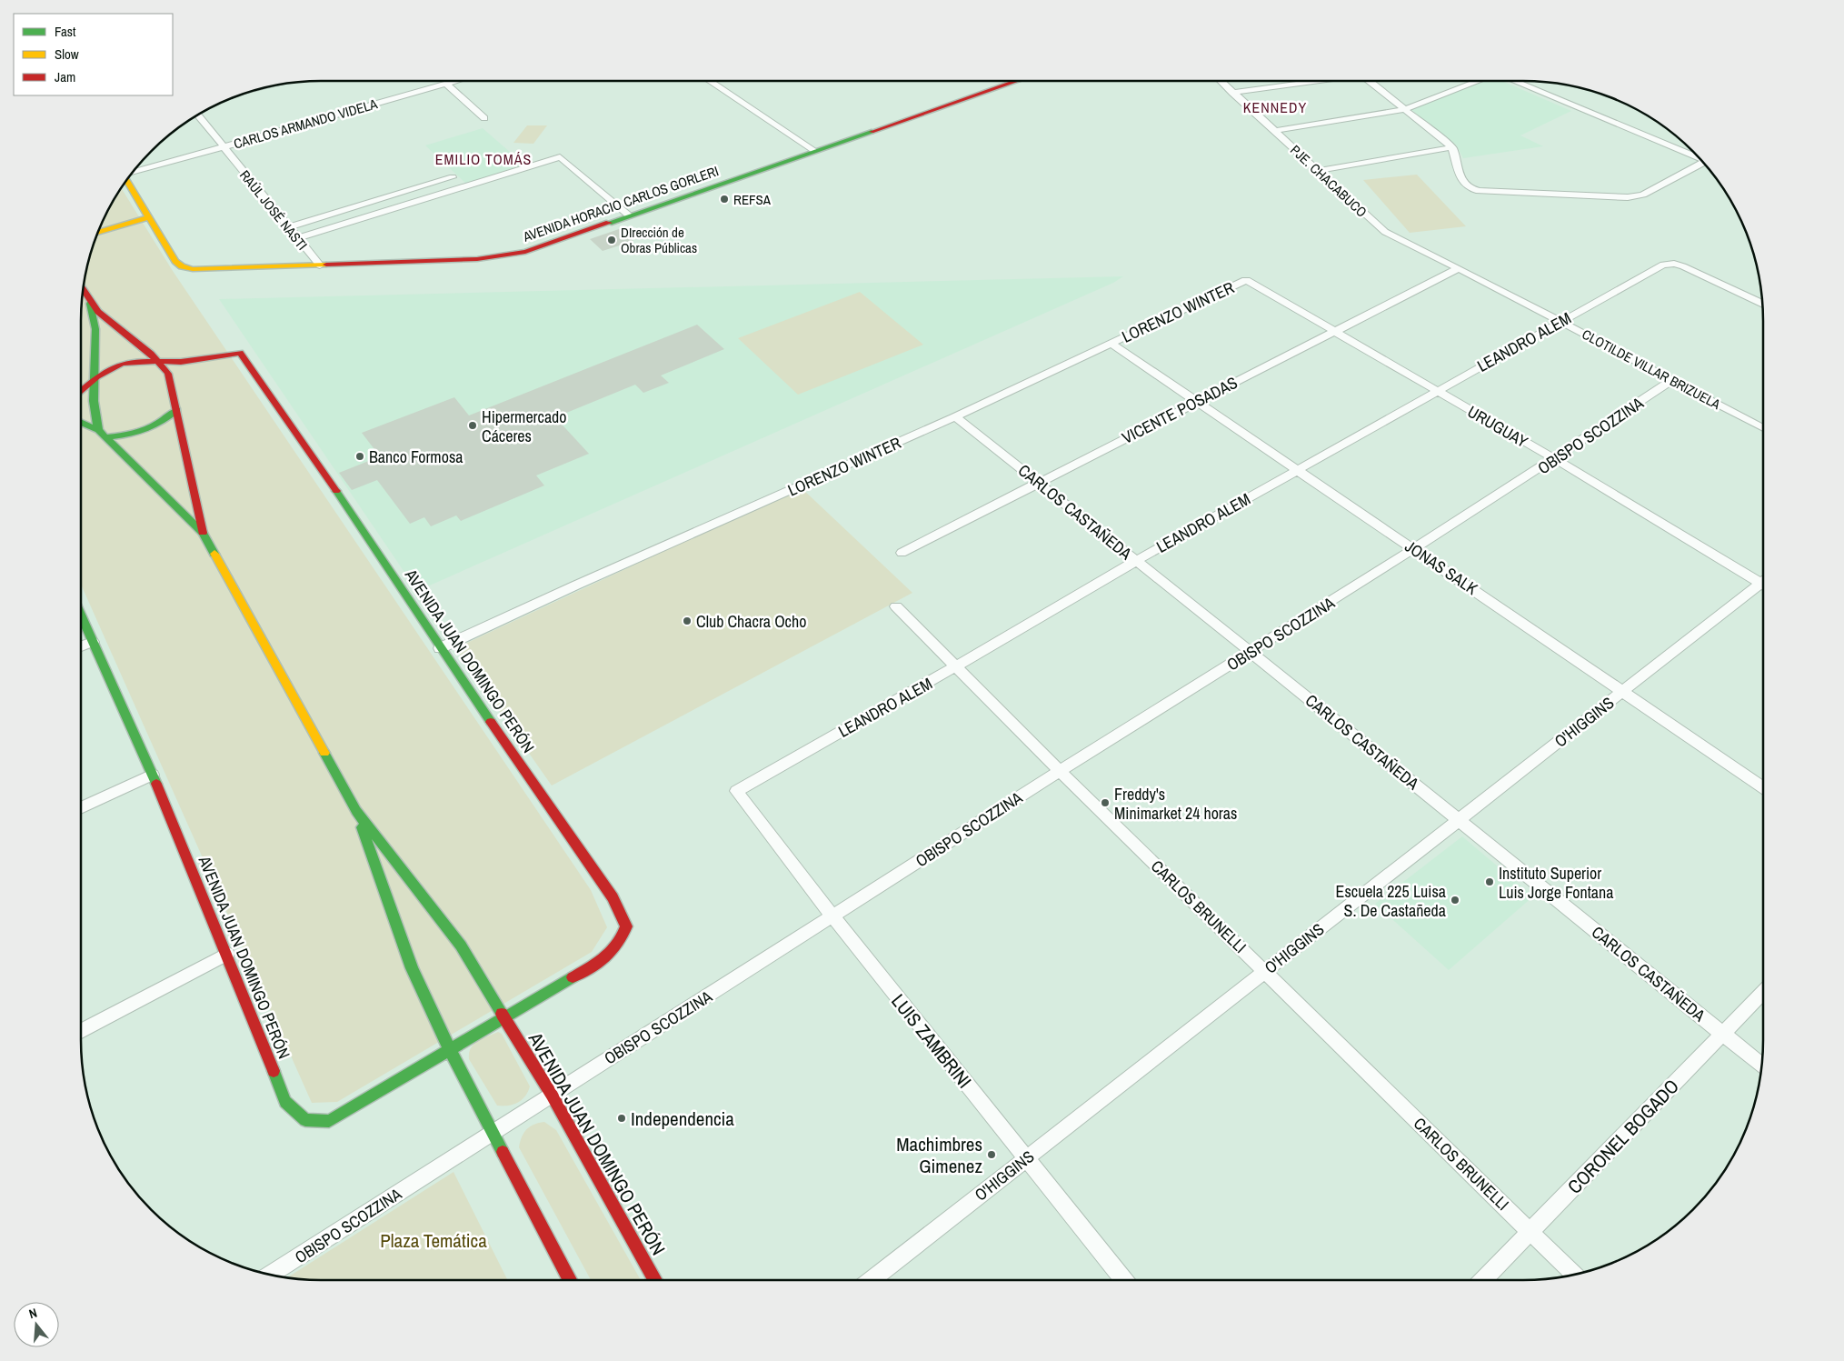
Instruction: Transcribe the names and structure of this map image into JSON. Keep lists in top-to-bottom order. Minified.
{"streets":{"main road":["AVENIDA HORACIO CARLOS GORLERI","AVENIDA JUAN DOMINGO PERÓN"],"street":["CARLOS ARMANDO VIDELA","PJE. CHACABUCO","RAÚL JOSÉ NASTI","LORENZO WINTER","LEANDRO ALEM","CLOTILDE VILLAR BRIZUELA","VICENTE POSADAS","URUGUAY","OBISPO SCOZZINA","CARLOS CASTAÑEDA","JONAS SALK","O'HIGGINS","CARLOS BRUNELLI","LUIS ZAMBRINI","CORONEL BOGADO"]},"crossings":[["CARLOS ARMANDO VIDELA","RAÚL JOSÉ NASTI"],["PJE. CHACABUCO","CLOTILDE VILLAR BRIZUELA"],["PJE. CHACABUCO","VICENTE POSADAS"],["AVENIDA HORACIO CARLOS GORLERI","RAÚL JOSÉ NASTI"],["LORENZO WINTER","URUGUAY"],["LORENZO WINTER","CARLOS CASTAÑEDA"],["LORENZO WINTER","JONAS SALK"],["LORENZO WINTER","AVENIDA JUAN DOMINGO PERÓN"],["LEANDRO ALEM","CLOTILDE VILLAR BRIZUELA"],["LEANDRO ALEM","URUGUAY"],["LEANDRO ALEM","CARLOS CASTAÑEDA"],["LEANDRO ALEM","JONAS SALK"],["LEANDRO ALEM","CARLOS BRUNELLI"],["LEANDRO ALEM","LUIS ZAMBRINI"],["CLOTILDE VILLAR BRIZUELA","VICENTE POSADAS"],["CLOTILDE VILLAR BRIZUELA","OBISPO SCOZZINA"],["VICENTE POSADAS","URUGUAY"],["VICENTE POSADAS","CARLOS CASTAÑEDA"],["VICENTE POSADAS","JONAS SALK"],["URUGUAY","OBISPO SCOZZINA"],["OBISPO SCOZZINA","CARLOS CASTAÑEDA"],["OBISPO SCOZZINA","JONAS SALK"],["OBISPO SCOZZINA","AVENIDA JUAN DOMINGO PERÓN"],["OBISPO SCOZZINA","CARLOS BRUNELLI"],["OBISPO SCOZZINA","LUIS ZAMBRINI"],["CARLOS CASTAÑEDA","O'HIGGINS"],["CARLOS CASTAÑEDA","CORONEL BOGADO"],["JONAS SALK","O'HIGGINS"],["O'HIGGINS","CARLOS BRUNELLI"],["O'HIGGINS","LUIS ZAMBRINI"],["CARLOS BRUNELLI","CORONEL BOGADO"]],"districts":["KENNEDY","EMILIO TOMÁS"],"parks":["Plaza Temática"],"places":["REFSA","DIrección de Obras Públicas","Hipermercado Cáceres","Banco Formosa","Club Chacra Ocho","Freddy's Minimarket 24 horas","Instituto Superior Luis Jorge Fontana","Escuela 225 Luisa S. De Castañeda","Independencia","Machimbres Gimenez"],"legend":["Fast","Slow","Jam"],"north":"top"}
